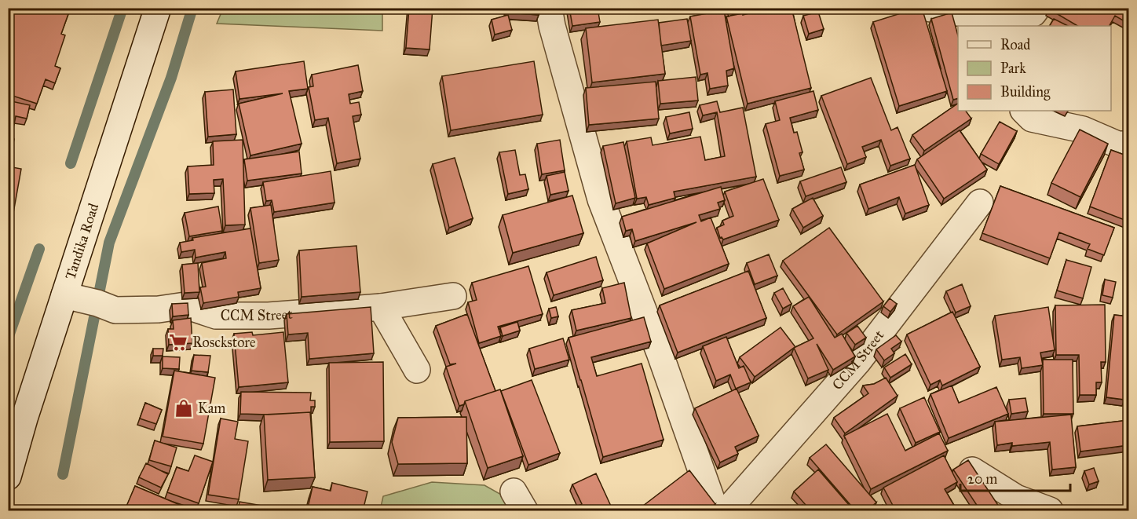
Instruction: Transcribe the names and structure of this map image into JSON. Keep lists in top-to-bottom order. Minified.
{"streets":{"street":["Tandika Road","CCM Street"]},"crossings":[["Tandika Road","CCM Street"]],"places":{"supermarket":["Rosckstore"],"shop":["Kam"]},"legend":["Road","Park","Building"],"scale_bar":"20 m"}
